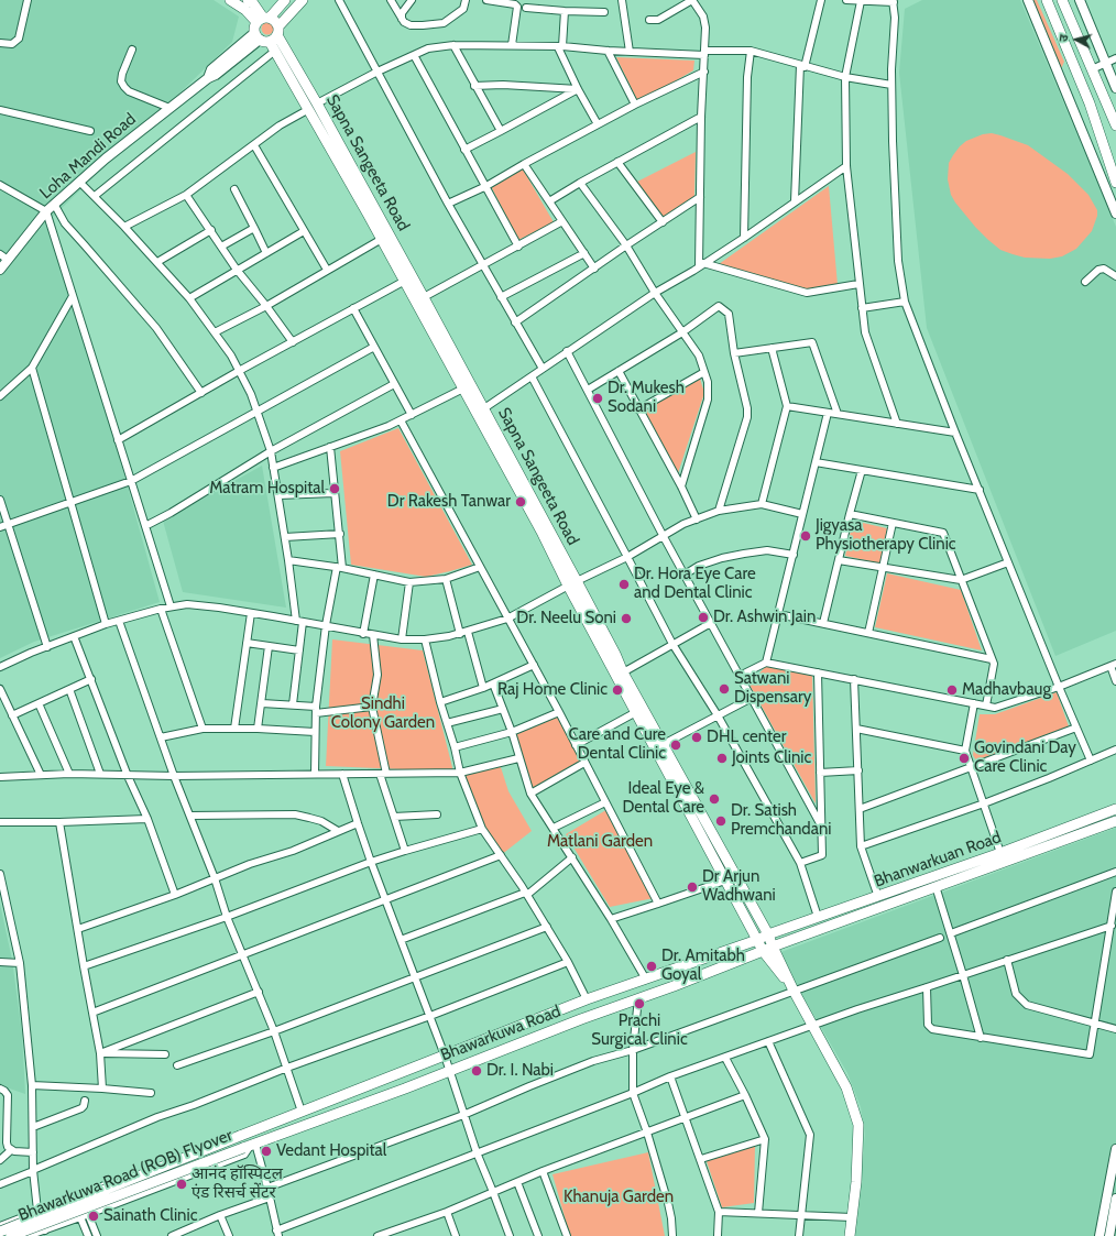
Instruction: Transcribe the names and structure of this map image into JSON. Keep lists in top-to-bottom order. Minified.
{"streets":{"main road":["Sapna Sangeeta Road","Bhanwarkuan Road","Bhawarkuwa Road","Bhawarkuwa Road (ROB) Flyover"],"street":["Loha Mandi Road"]},"crossings":[["Loha Mandi Road","Sapna Sangeeta Road"],["Sapna Sangeeta Road","Bhanwarkuan Road"],["Sapna Sangeeta Road","Bhawarkuwa Road"],["Bhanwarkuan Road","Bhawarkuwa Road"],["Bhawarkuwa Road","Bhawarkuwa Road (ROB) Flyover"]],"parks":["Sindhi Colony Garden","Matlani Garden","Khanuja Garden"],"places":["Dr. Mukesh Sodani","Matram Hospital","Dr Rakesh Tanwar","Jigyasa Physiotherapy Clinic","Dr. Hora Eye Care and Dental Clinic","Dr. Ashwin Jain","Dr. Neelu Soni","Satwani Dispensary","Raj Home Clinic","Madhavbaug","DHL center","Care and Cure Dental Clinic","Joints Clinic","Govindani Day Care Clinic","Ideal Eye & Dental Care","Dr. Satish Premchandani","Dr Arjun Wadhwani","Dr. Amitabh Goyal","Prachi Surgical Clinic","Dr. I. Nabi","Vedant Hospital","आनंद हॉस्पिटल एंड रिसर्च सेंटर","Sainath Clinic"],"north":"left"}
